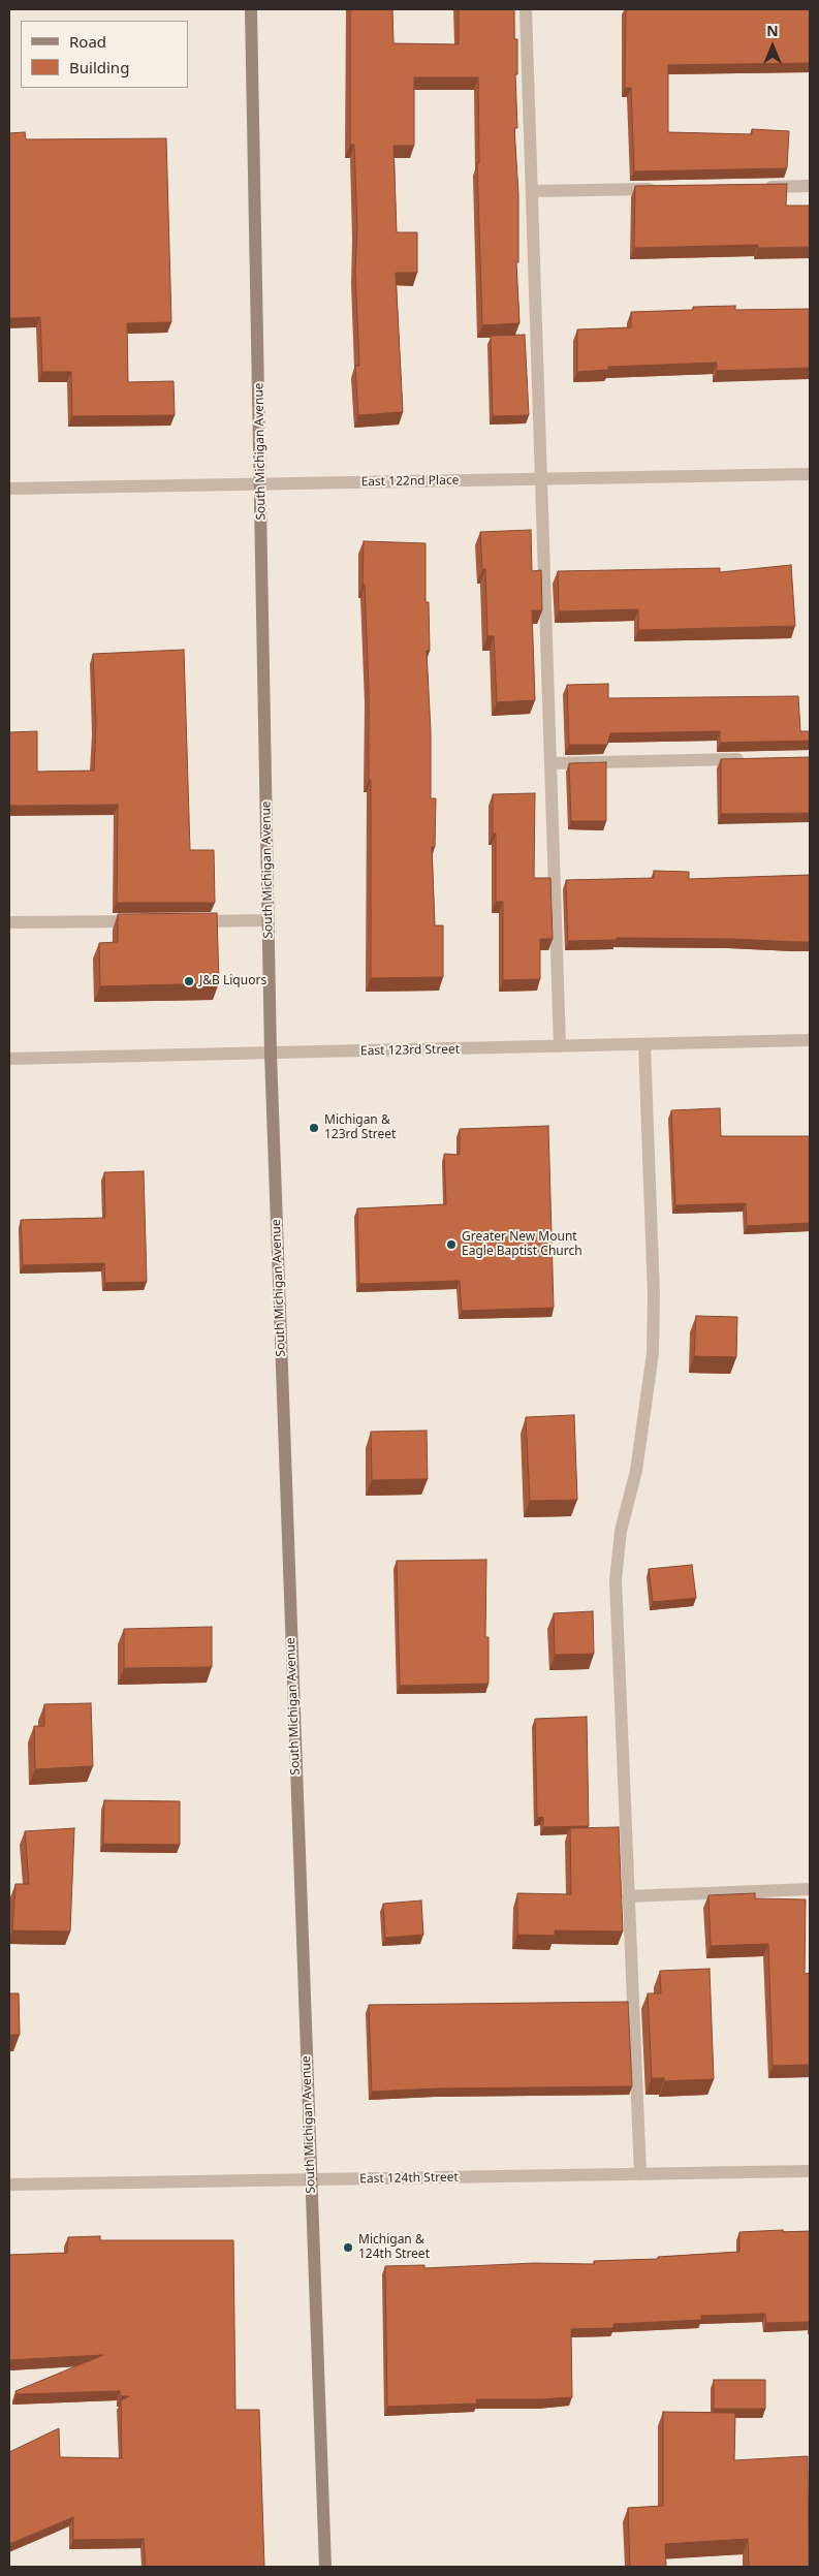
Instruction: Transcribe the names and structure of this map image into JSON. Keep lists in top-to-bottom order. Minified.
{"streets":{"main road":["South Michigan Avenue"],"street":["East 122nd Place","East 123rd Street","East 124th Street"]},"crossings":[["South Michigan Avenue","East 122nd Place"],["South Michigan Avenue","East 123rd Street"],["South Michigan Avenue","East 124th Street"]],"places":["J&B Liquors","Michigan & 123rd Street","Greater New Mount Eagle Baptist Church","Michigan & 124th Street"],"legend":["Road","Building"],"north":"top"}
